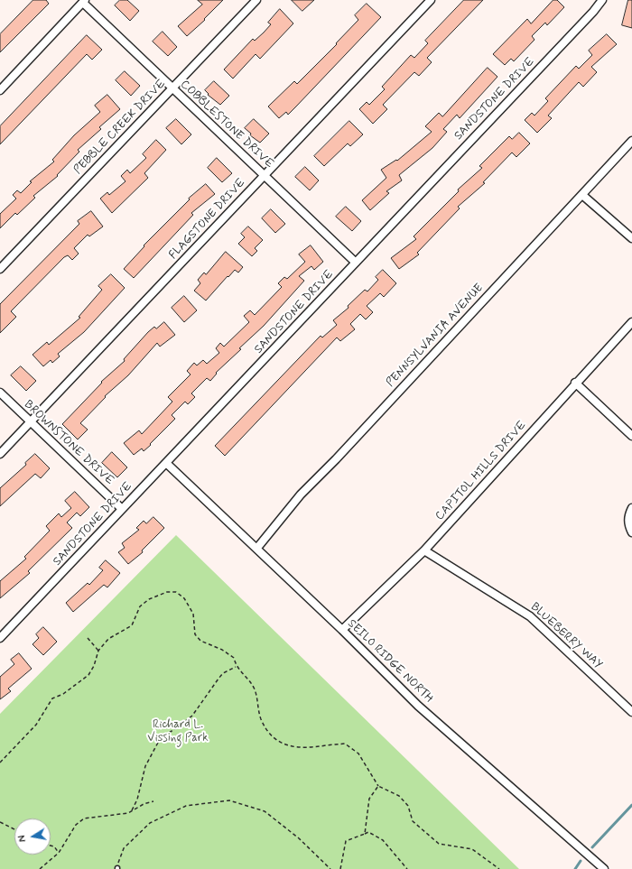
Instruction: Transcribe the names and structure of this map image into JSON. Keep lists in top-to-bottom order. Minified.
{"streets":{"street":["SANDSTONE DRIVE","COBBLESTONE DRIVE","PEBBLE CREEK DRIVE","FLAGSTONE DRIVE","PENNSYLVANIA AVENUE","BROWNSTONE DRIVE","CAPITOL HILLS DRIVE","BLUEBERRY WAY","SEILO RIDGE NORTH"]},"crossings":[["SANDSTONE DRIVE","COBBLESTONE DRIVE"],["SANDSTONE DRIVE","BROWNSTONE DRIVE"],["SANDSTONE DRIVE","SEILO RIDGE NORTH"],["COBBLESTONE DRIVE","PEBBLE CREEK DRIVE"],["COBBLESTONE DRIVE","FLAGSTONE DRIVE"],["FLAGSTONE DRIVE","BROWNSTONE DRIVE"],["PENNSYLVANIA AVENUE","SEILO RIDGE NORTH"],["CAPITOL HILLS DRIVE","BLUEBERRY WAY"],["CAPITOL HILLS DRIVE","SEILO RIDGE NORTH"]],"parks":["Richard L. Vissing Park"],"north":"left"}
